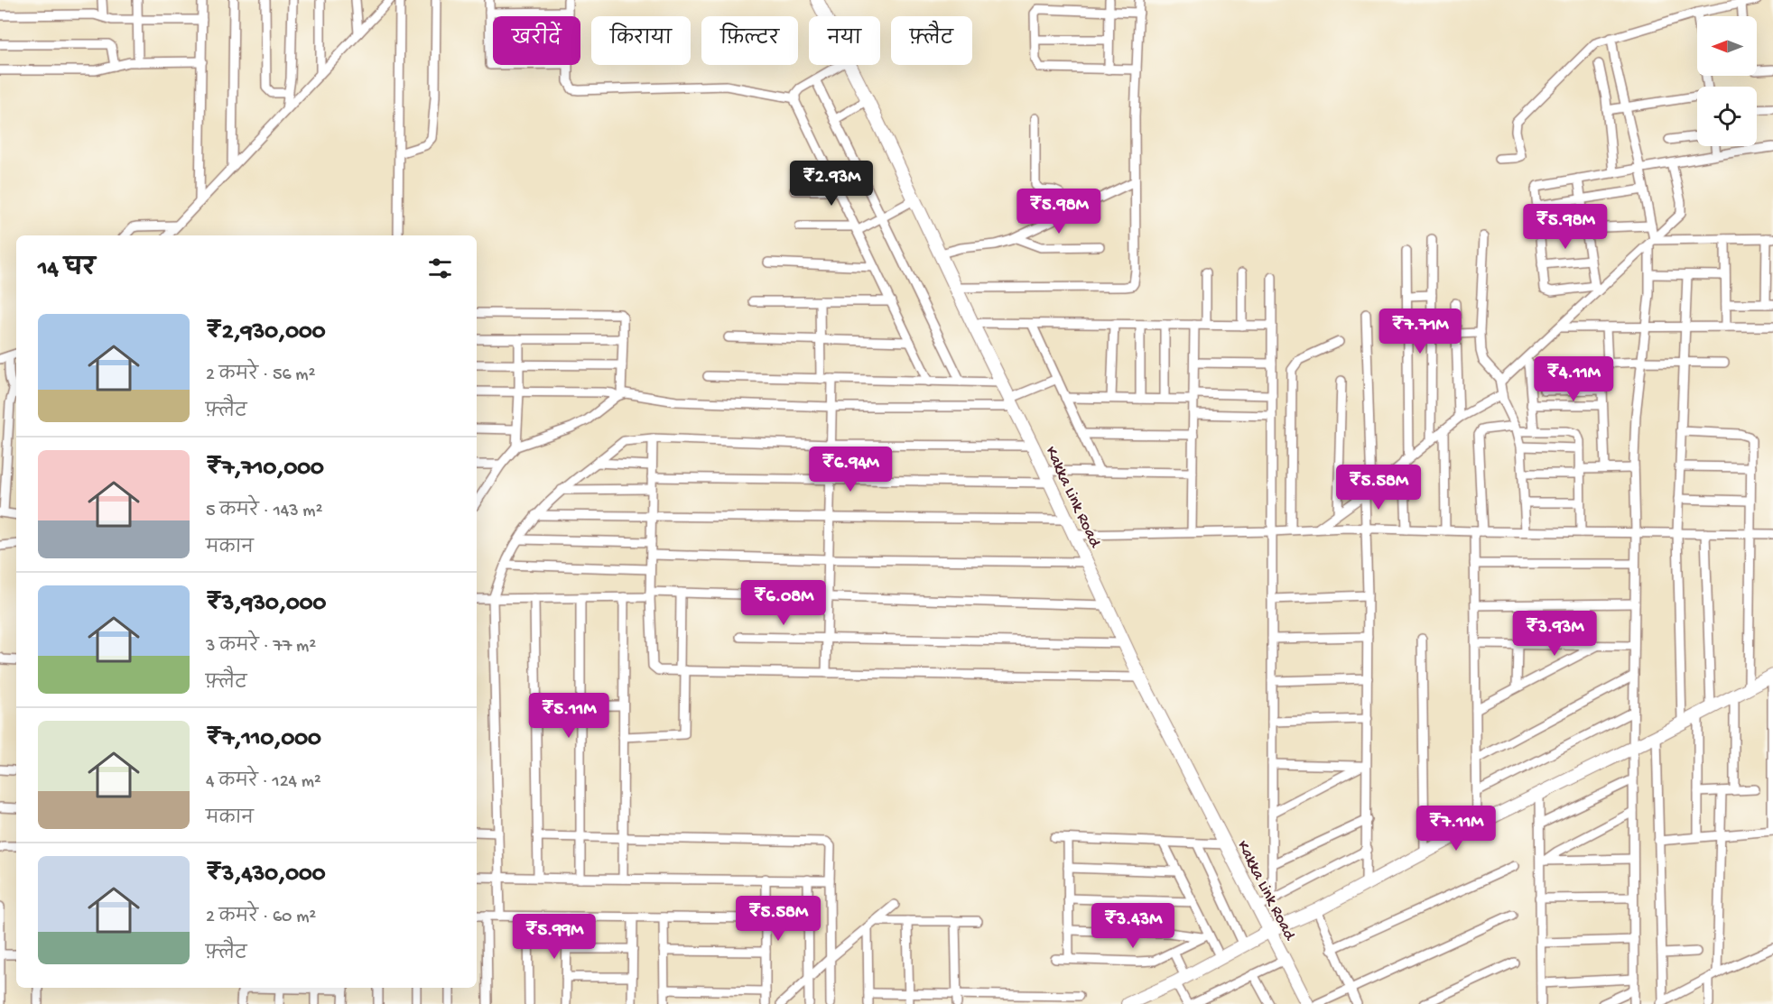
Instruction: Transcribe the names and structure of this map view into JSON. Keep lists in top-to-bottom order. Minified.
{"streets":{"street":["Kakka Link Road"]},"north":"left","page":{"chip":["खरीदें","किराया","फ़िल्टर","नया","फ़्लैट"],"price":["₹2.93M","₹5.98M","₹5.98M","₹7.71M","₹4.11M","₹6.94M","₹5.58M","₹6.08M","₹3.93M","₹5.11M","₹7.11M","₹5.58M","₹3.43M","₹5.99M"],"heading":"14 घर","list":[{"name":"₹2,930,000","note":"2 कमरे · 56 m² · फ़्लैट"},{"name":"₹7,710,000","note":"5 कमरे · 143 m² · मकान"},{"name":"₹3,930,000","note":"3 कमरे · 77 m² · फ़्लैट"},{"name":"₹7,110,000","note":"4 कमरे · 124 m² · मकान"},{"name":"₹3,430,000","note":"2 कमरे · 60 m² · फ़्लैट"}]}}
